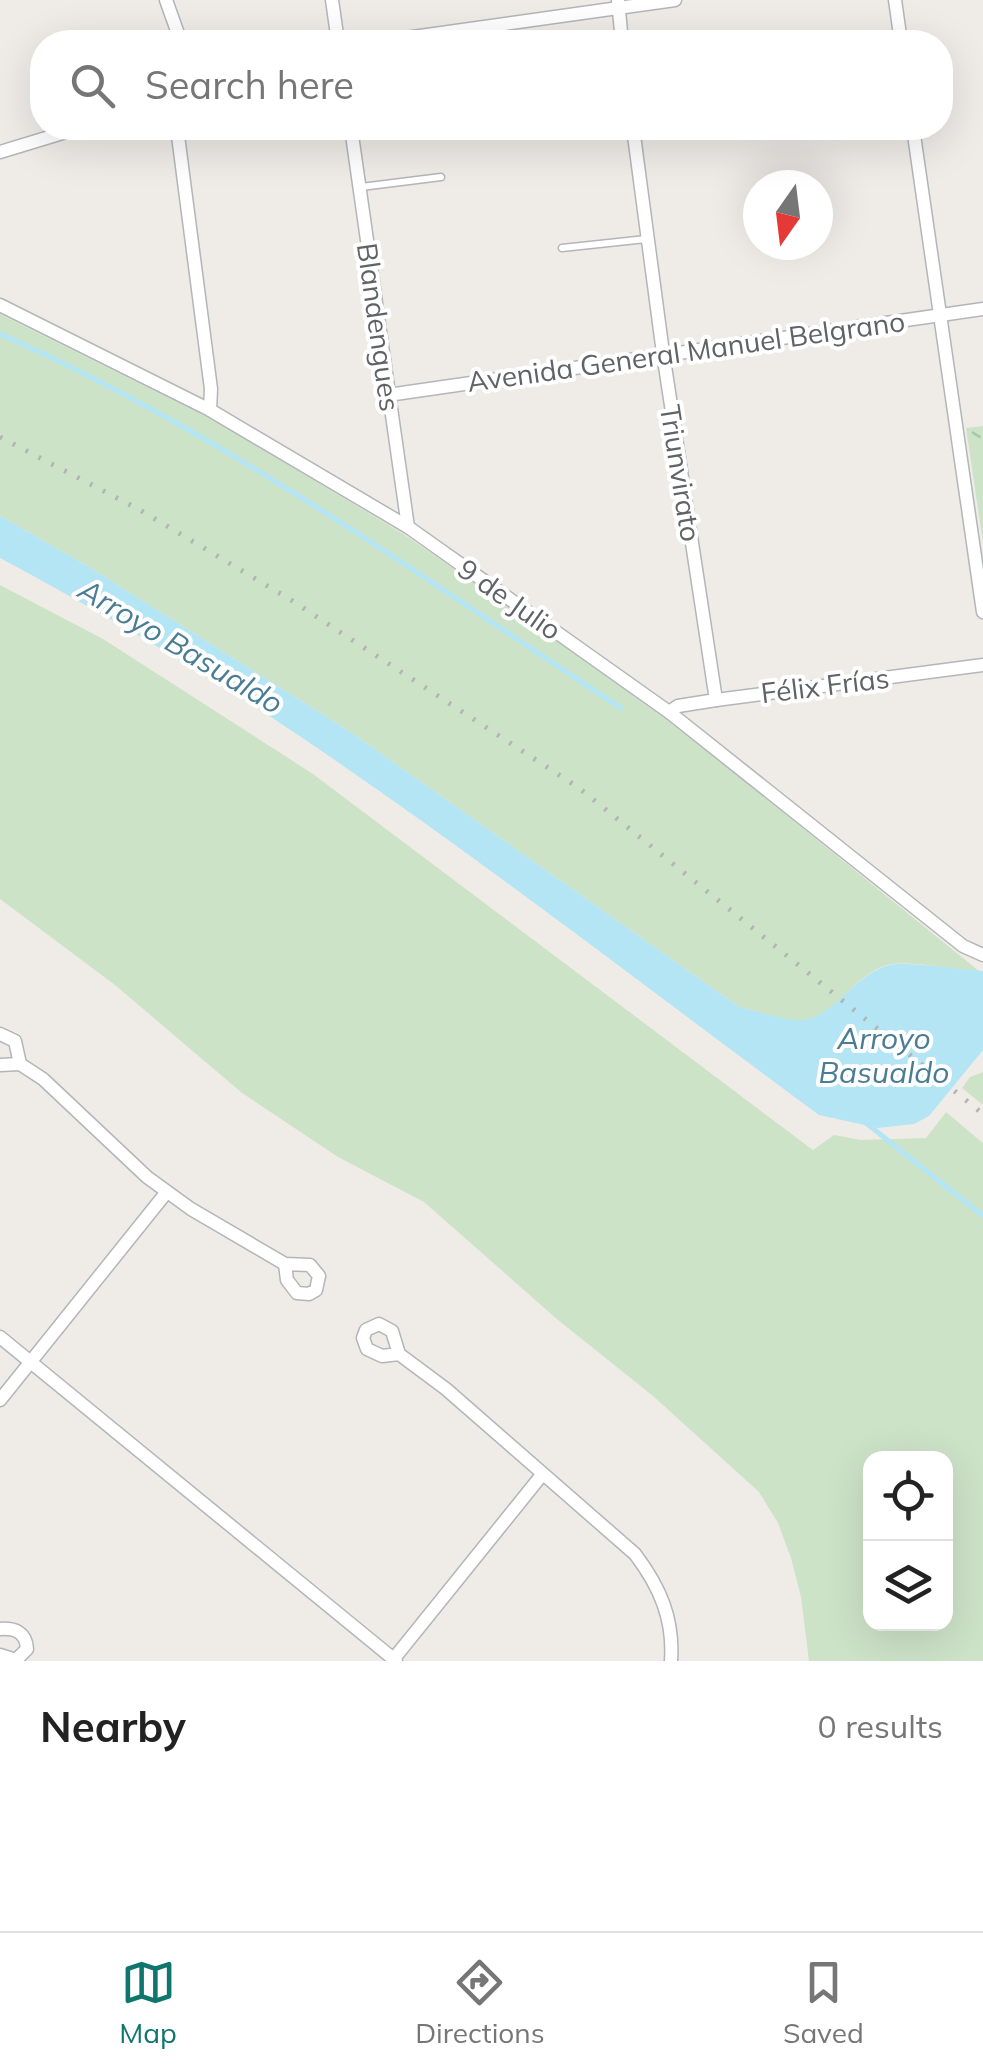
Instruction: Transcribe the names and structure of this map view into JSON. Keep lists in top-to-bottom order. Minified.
{"streets":{"street":["Blandengues","Avenida General Manuel Belgrano","Triunvirato","9 de Julio","Félix Frías"]},"crossings":[["Blandengues","Avenida General Manuel Belgrano"],["Blandengues","9 de Julio"],["Avenida General Manuel Belgrano","Triunvirato"],["Triunvirato","Félix Frías"],["9 de Julio","Félix Frías"]],"water":["Arroyo Basualdo"],"north":"bottom","page":{"search":"Search here","heading":["Nearby","0 results"],"nav":["Map","Directions","Saved"]}}
